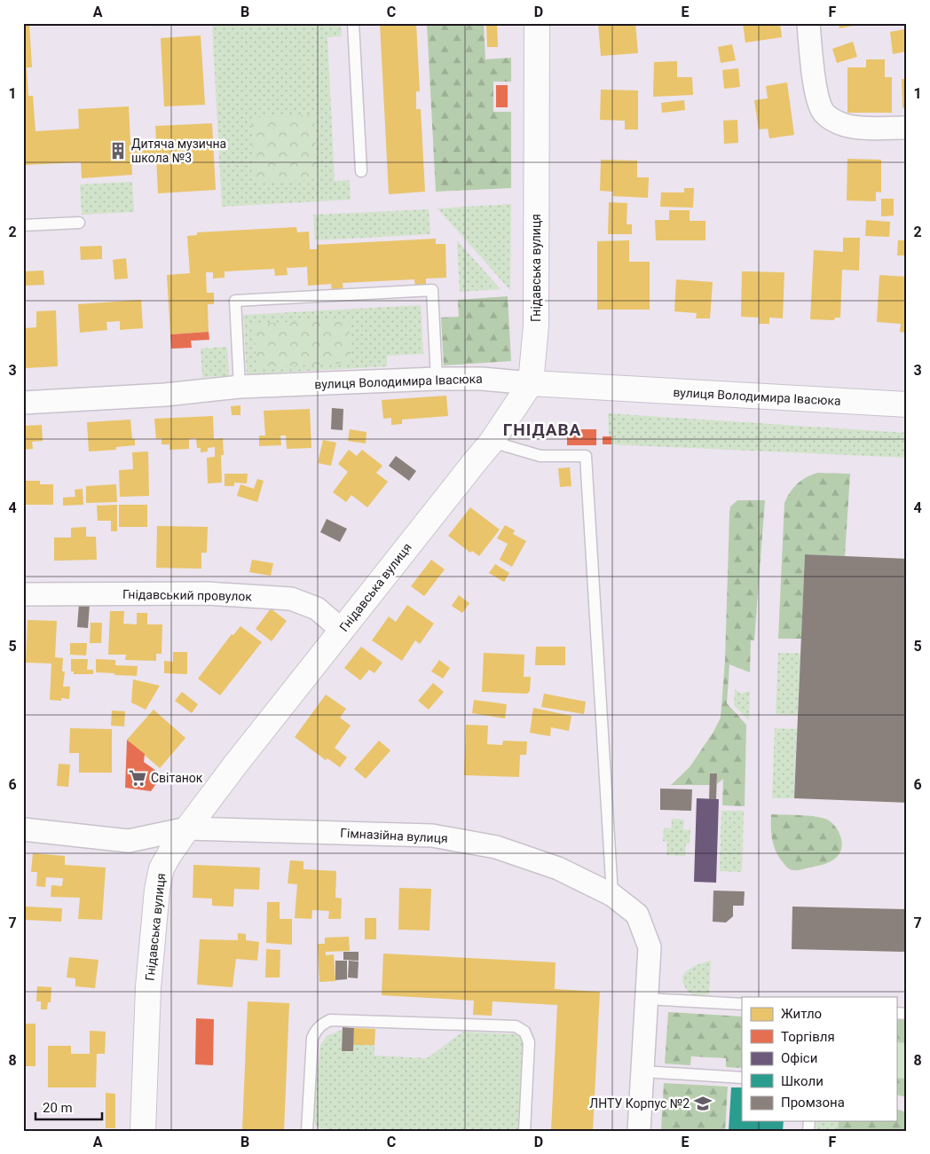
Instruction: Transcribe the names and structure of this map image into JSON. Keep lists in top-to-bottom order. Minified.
{"streets":{"main road":["Гнідавська вулиця","вулиця Володимира Івасюка"],"street":["Гнідавський провулок","Гімназійна вулиця"]},"crossings":[["Гнідавська вулиця","вулиця Володимира Івасюка"],["Гнідавська вулиця","Гнідавський провулок"],["Гнідавська вулиця","Гімназійна вулиця"]],"districts":["ГНІДАВА"],"places":{"building":["Дитяча музична школа №3"],"supermarket":["Світанок"],"school or university":["ЛНТУ Корпус №2"]},"legend":["Житло","Торгівля","Офіси","Школи","Промзона"],"scale_bar":"20 m","grid":{"columns":["A","B","C","D","E","F"],"rows":["1","2","3","4","5","6","7","8"]}}
